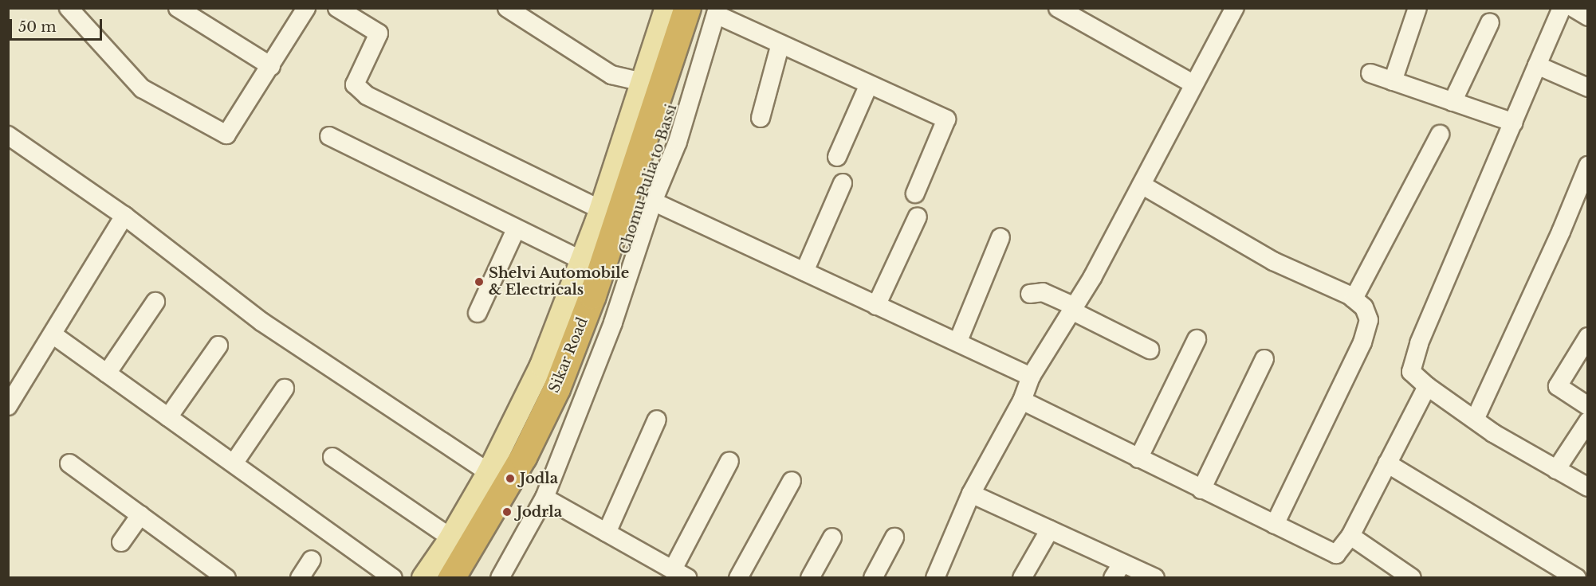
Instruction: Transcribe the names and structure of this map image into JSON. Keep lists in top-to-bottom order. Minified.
{"streets":{"highway":["Chomu Pulia to Bassi","Sikar Road"]},"places":["Shelvi Automobile & Electricals","Jodla","Jodrla"],"scale_bar":"50 m"}
